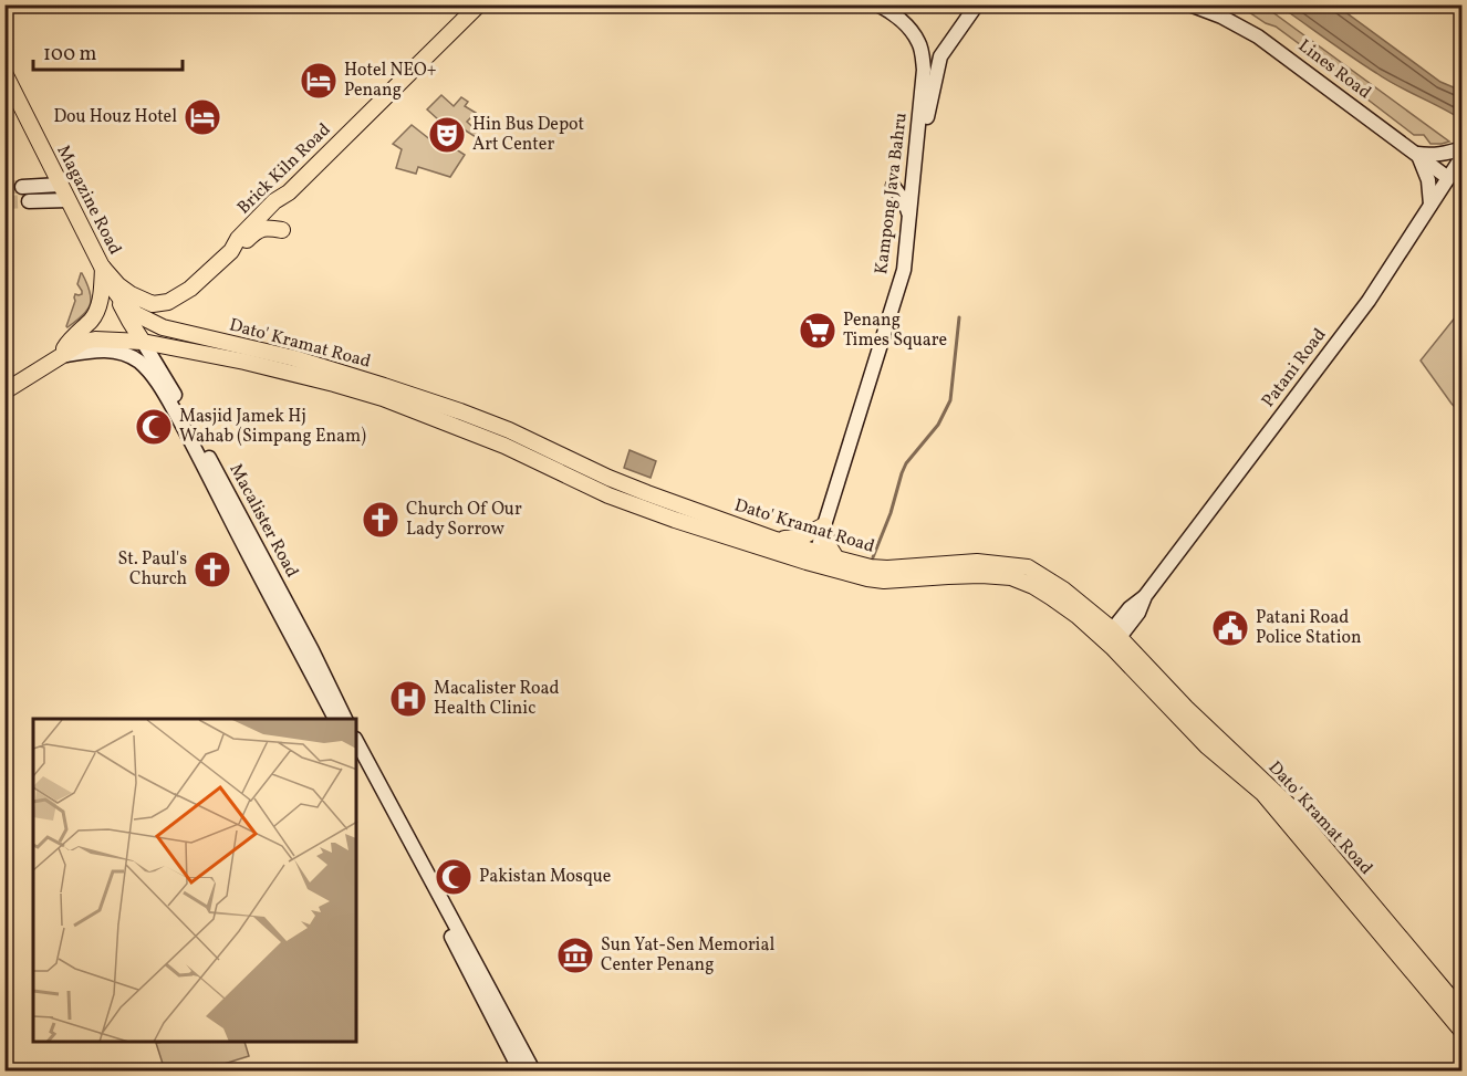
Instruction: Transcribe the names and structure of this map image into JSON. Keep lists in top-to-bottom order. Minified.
{"streets":{"main road":["Lines Road","Brick Kiln Road","Kampong Java Bahru","Magazine Road","Dato' Kramat Road","Patani Road","Macalister Road"]},"crossings":[["Lines Road","Patani Road"],["Brick Kiln Road","Magazine Road"],["Kampong Java Bahru","Dato' Kramat Road"],["Magazine Road","Dato' Kramat Road"],["Magazine Road","Macalister Road"],["Dato' Kramat Road","Patani Road"],["Dato' Kramat Road","Macalister Road"]],"places":{"hotel":["Hotel NEO+ Penang","Dou Houz Hotel"],"theatre":["Hin Bus Depot Art Center"],"supermarket":["Penang Times Square"],"mosque":["Masjid Jamek Hj Wahab (Simpang Enam)","Pakistan Mosque"],"church":["Church Of Our Lady Sorrow","St. Paul's Church"],"public building":["Patani Road Police Station"],"hospital":["Macalister Road Health Clinic"],"museum":["Sun Yat-Sen Memorial Center Penang"]},"scale_bar":"100 m"}
